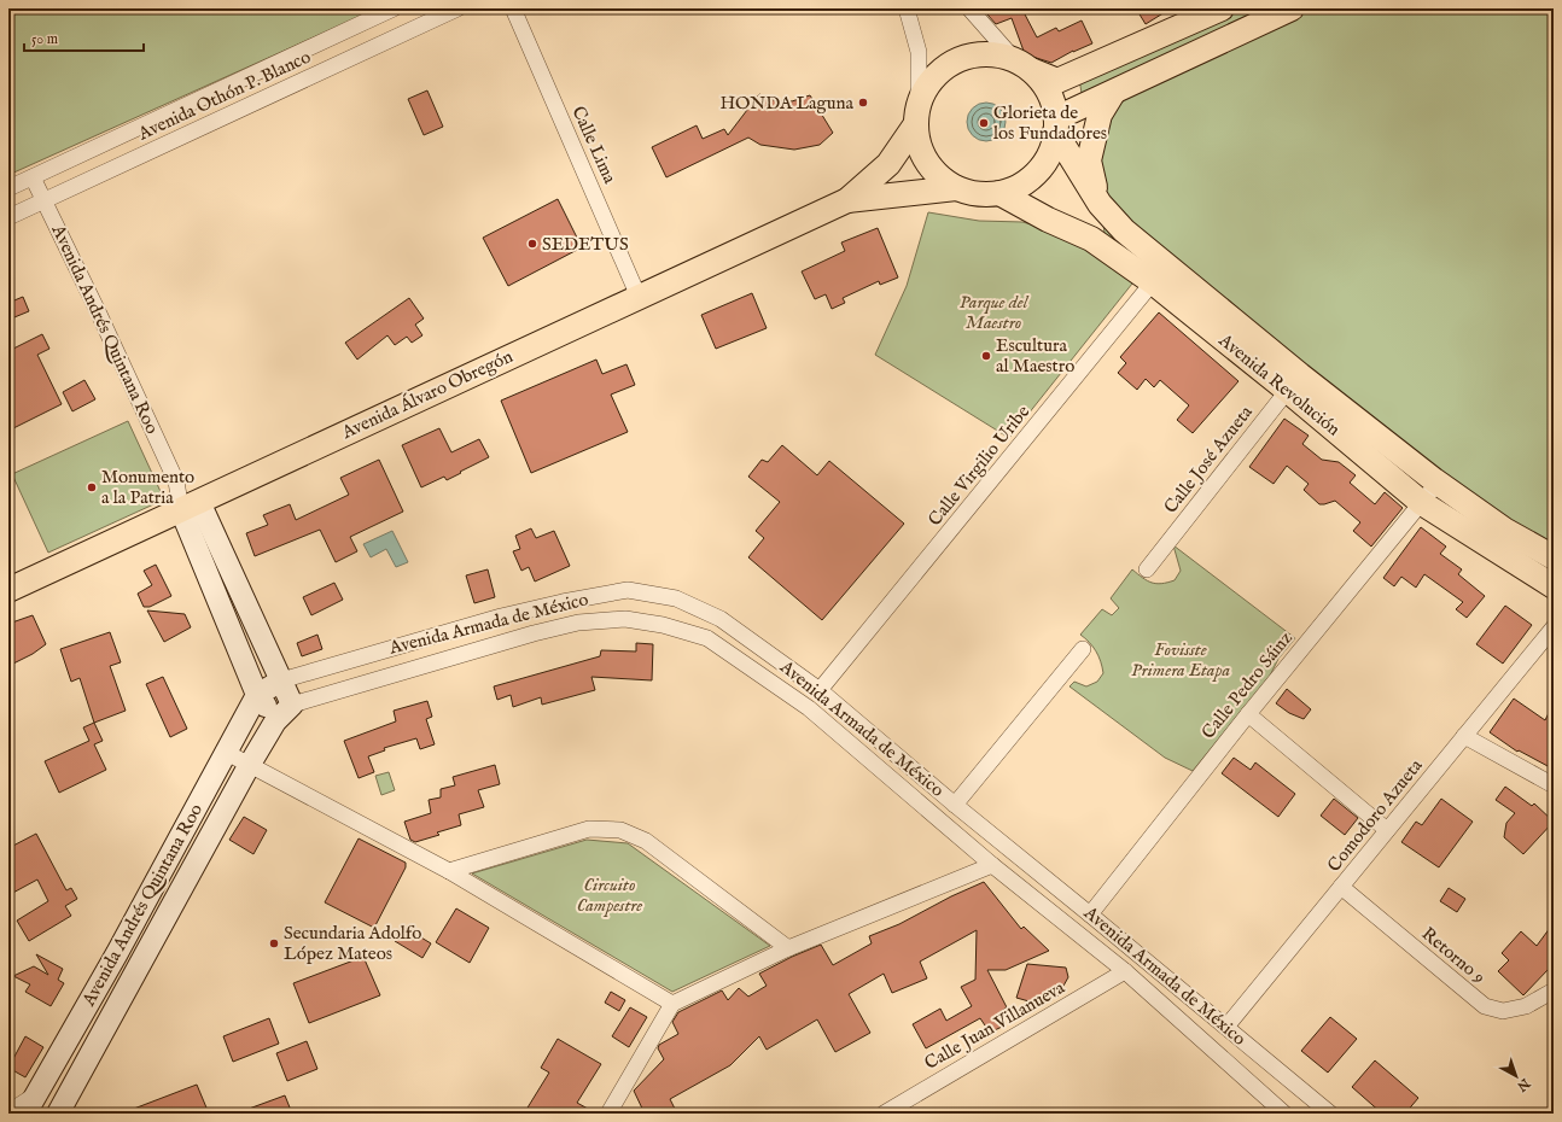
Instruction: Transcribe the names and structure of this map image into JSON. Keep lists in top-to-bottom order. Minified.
{"streets":{"main road":["Avenida Andrés Quintana Roo","Avenida Revolución","Avenida Álvaro Obregón","Avenida Armada de México"],"street":["Avenida Othón P. Blanco","Calle Lima","Calle José Azueta","Calle Virgilio Uribe","Calle Pedro Sáinz","Comodoro Azueta","Retorno 9","Calle Juan Villanueva"]},"crossings":[["Avenida Othón P. Blanco","Avenida Andrés Quintana Roo"],["Calle Lima","Avenida Álvaro Obregón"],["Avenida Andrés Quintana Roo","Avenida Álvaro Obregón"],["Avenida Andrés Quintana Roo","Avenida Armada de México"],["Avenida Revolución","Avenida Álvaro Obregón"],["Avenida Revolución","Calle José Azueta"],["Avenida Revolución","Calle Virgilio Uribe"],["Avenida Revolución","Calle Pedro Sáinz"],["Calle Virgilio Uribe","Avenida Armada de México"],["Avenida Armada de México","Calle Pedro Sáinz"],["Avenida Armada de México","Comodoro Azueta"],["Avenida Armada de México","Calle Juan Villanueva"],["Comodoro Azueta","Retorno 9"]],"parks":["Parque del Maestro","Fovisste Primera Etapa","Circuito Campestre"],"places":["HONDA Laguna","Glorieta de los Fundadores","SEDETUS","Escultura al Maestro","Monumento a la Patria","Secundaria Adolfo López Mateos"],"scale_bar":"50 m","north":"bottom right"}
